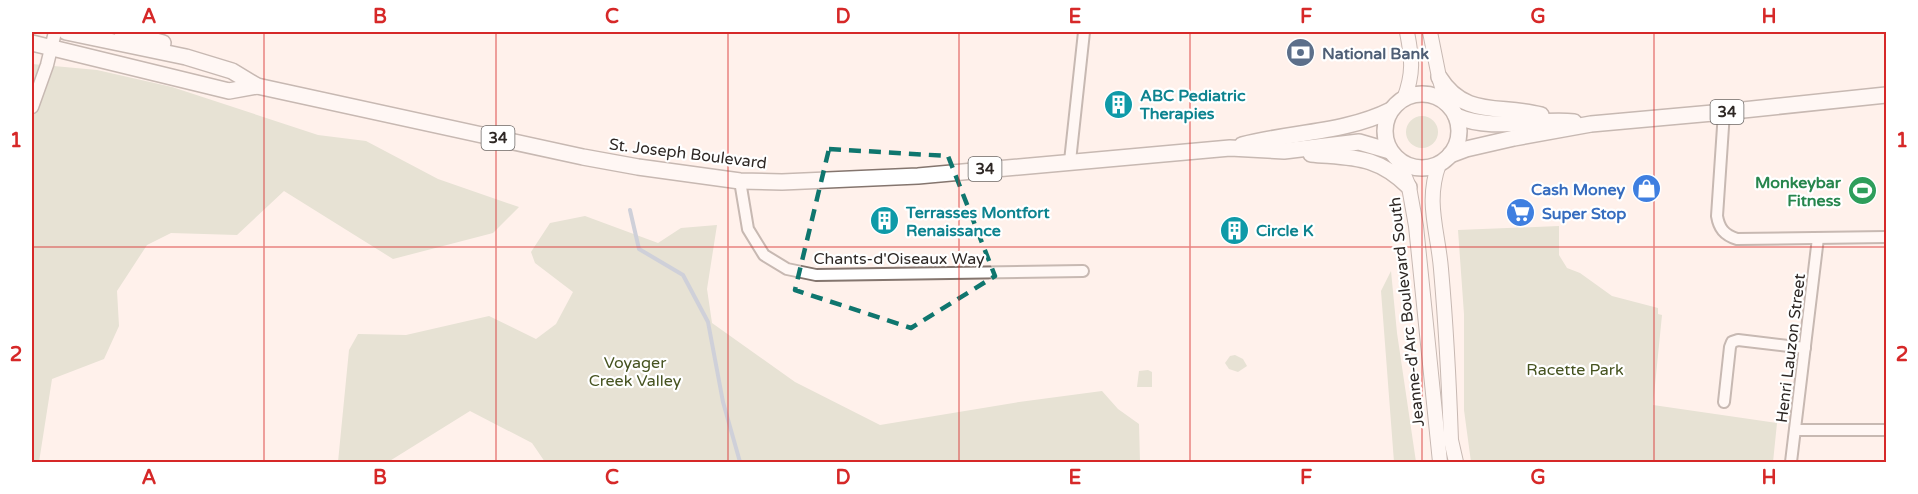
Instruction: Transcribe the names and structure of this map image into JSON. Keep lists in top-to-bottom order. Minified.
{"streets":{"main road":["34","St. Joseph Boulevard","Jeanne-d'Arc Boulevard South"],"street":["Chants-d'Oiseaux Way","Henri Lauzon Street"]},"crossings":[["34","St. Joseph Boulevard"],["34","Jeanne-d'Arc Boulevard South"],["St. Joseph Boulevard","Chants-d'Oiseaux Way"],["St. Joseph Boulevard","Jeanne-d'Arc Boulevard South"]],"parks":["Voyager Creek Valley","Racette Park"],"places":{"bank":["National Bank"],"building":["ABC Pediatric Therapies","Terrasses Montfort Renaissance","Circle K"],"shop":["Cash Money"],"sports":["Monkeybar Fitness"],"supermarket":["Super Stop"]},"grid":{"columns":["A","B","C","D","E","F","G","H"],"rows":["1","2"]}}
